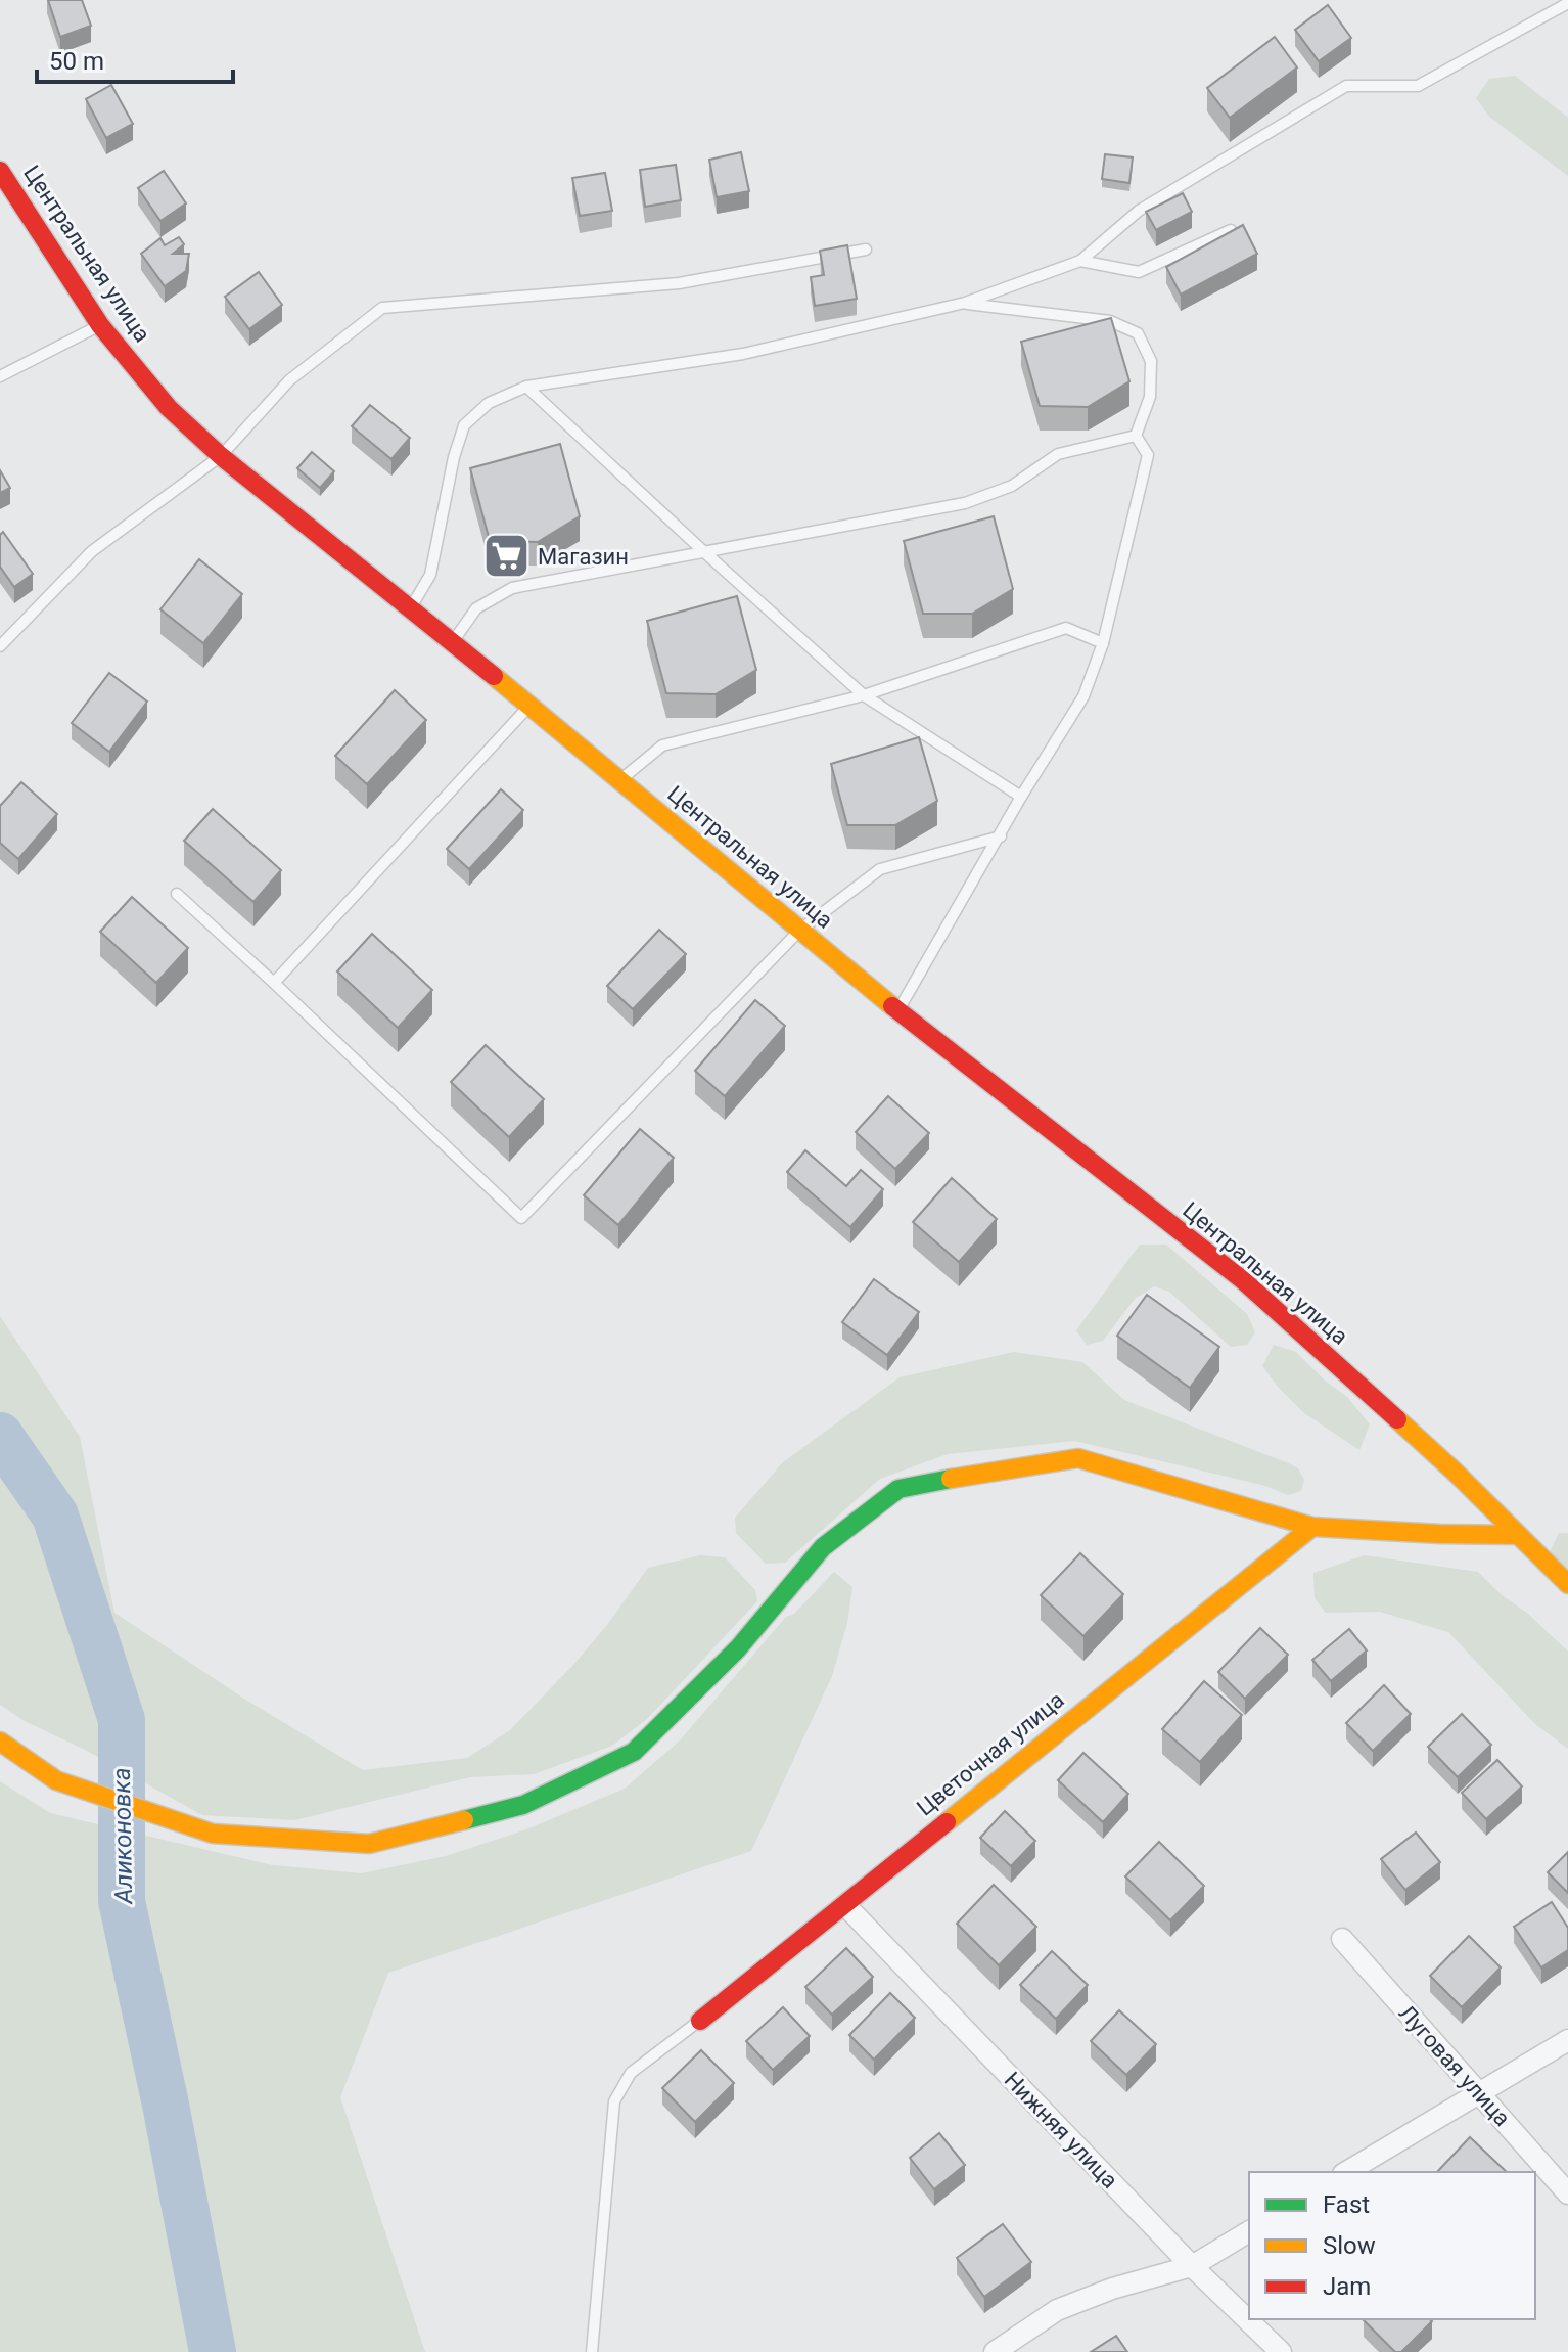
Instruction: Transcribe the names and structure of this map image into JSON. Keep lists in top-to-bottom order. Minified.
{"streets":{"street":["Центральная улица","Цветочная улица","Луговая улица","Нижняя улица"]},"crossings":[["Цветочная улица","Нижняя улица"]],"water":["Аликоновка"],"places":{"supermarket":["Магазин"]},"legend":["Fast","Slow","Jam"],"scale_bar":"50 m"}
